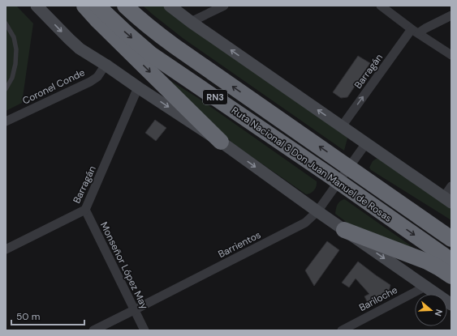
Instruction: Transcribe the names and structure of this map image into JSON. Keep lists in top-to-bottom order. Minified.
{"streets":{"highway":["RN3","Ruta Nacional 3 Don Juan Manuel de Rosas"],"street":["Barragán","Coronel Conde","Barrientos","Monseñor López May","Bariloche"]},"crossings":[["Barragán","Monseñor López May"],["RN3","Ruta Nacional 3 Don Juan Manuel de Rosas"],["RN3","Barrientos"],["Ruta Nacional 3 Don Juan Manuel de Rosas","Barrientos"],["Barrientos","Monseñor López May"]],"scale_bar":"50 m","north":"right"}
